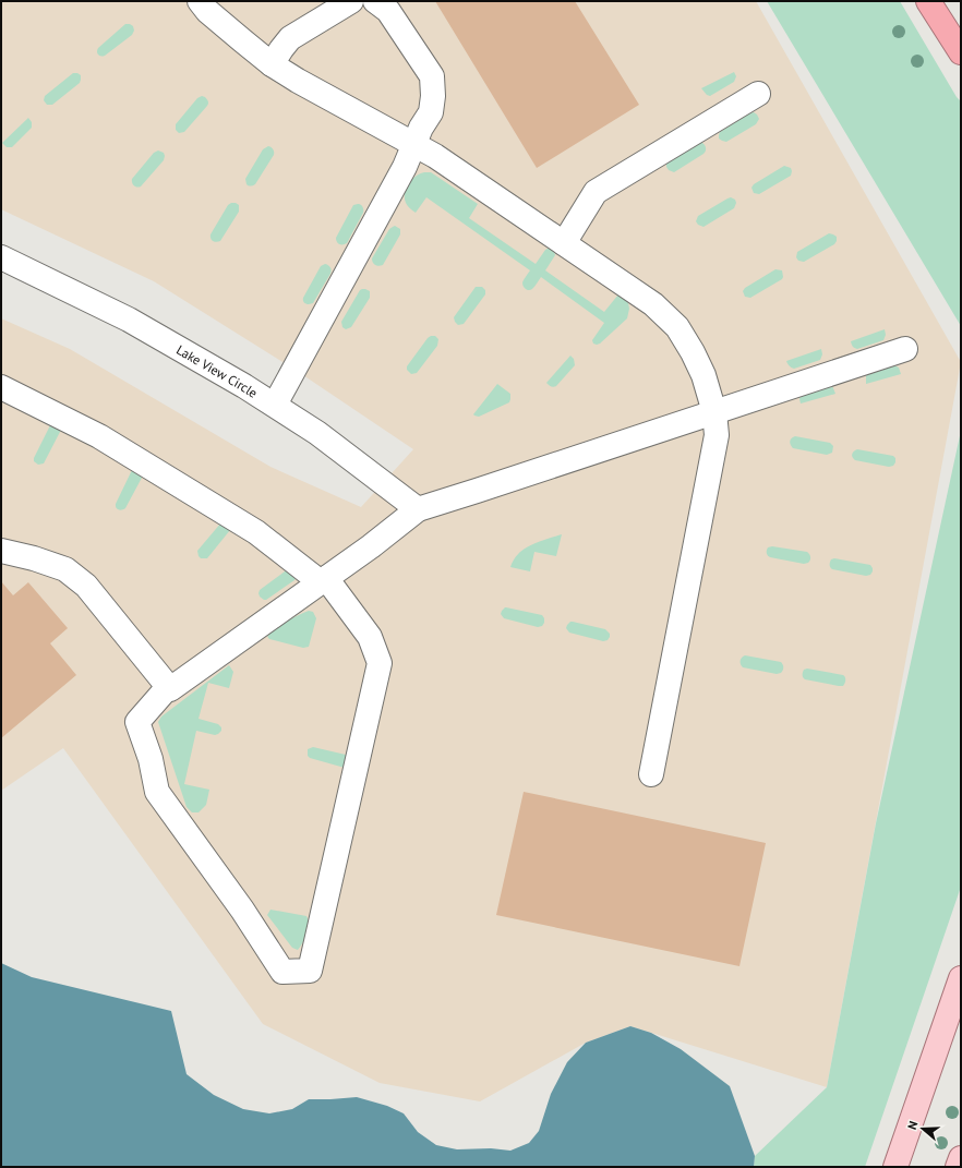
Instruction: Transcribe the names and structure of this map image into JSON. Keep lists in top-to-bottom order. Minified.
{"streets":{"street":["Lake View Circle"]},"north":"left"}
